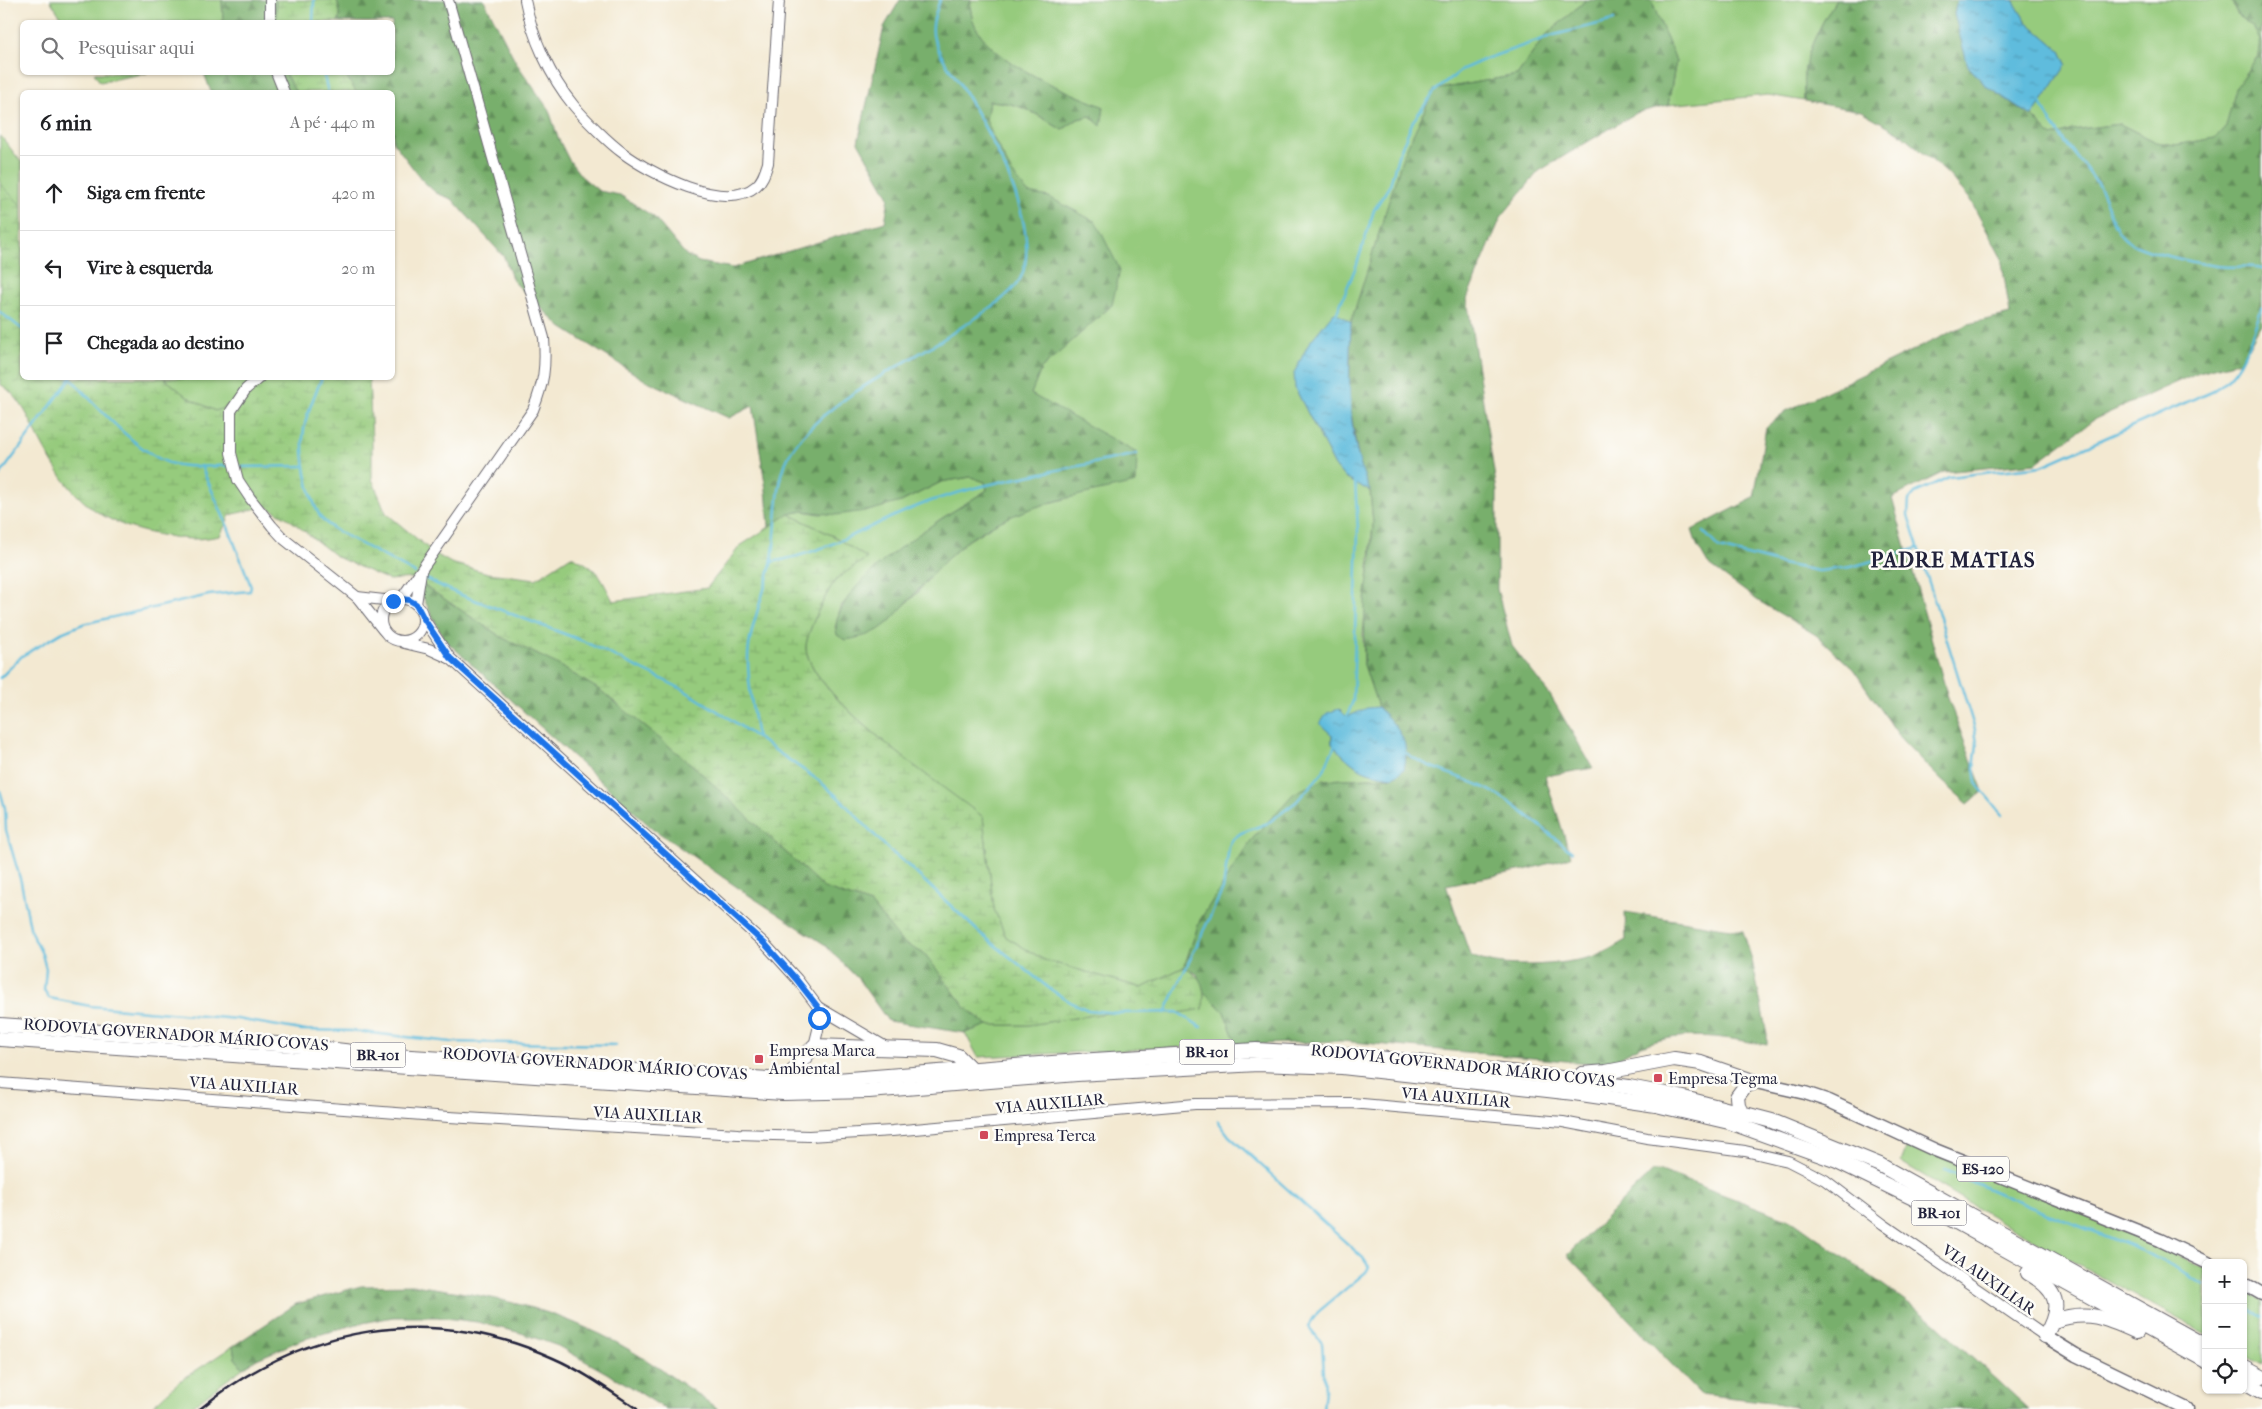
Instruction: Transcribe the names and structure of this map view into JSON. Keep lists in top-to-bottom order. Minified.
{"streets":{"highway":["RODOVIA GOVERNADOR MÁRIO COVAS","BR-101"],"main road":["ES-120"],"street":["VIA AUXILIAR"]},"districts":["PADRE MATIAS"],"places":{"transit":["Empresa Marca Ambiental","Empresa Tegma","Empresa Terca"]},"page":{"search":"Pesquisar aqui","heading":["6 min","A pé · 440 m"],"list":[["Siga em frente","420 m"],["Vire à esquerda","20 m"],"Chegada ao destino"],"map_buttons":["+","−"]}}
